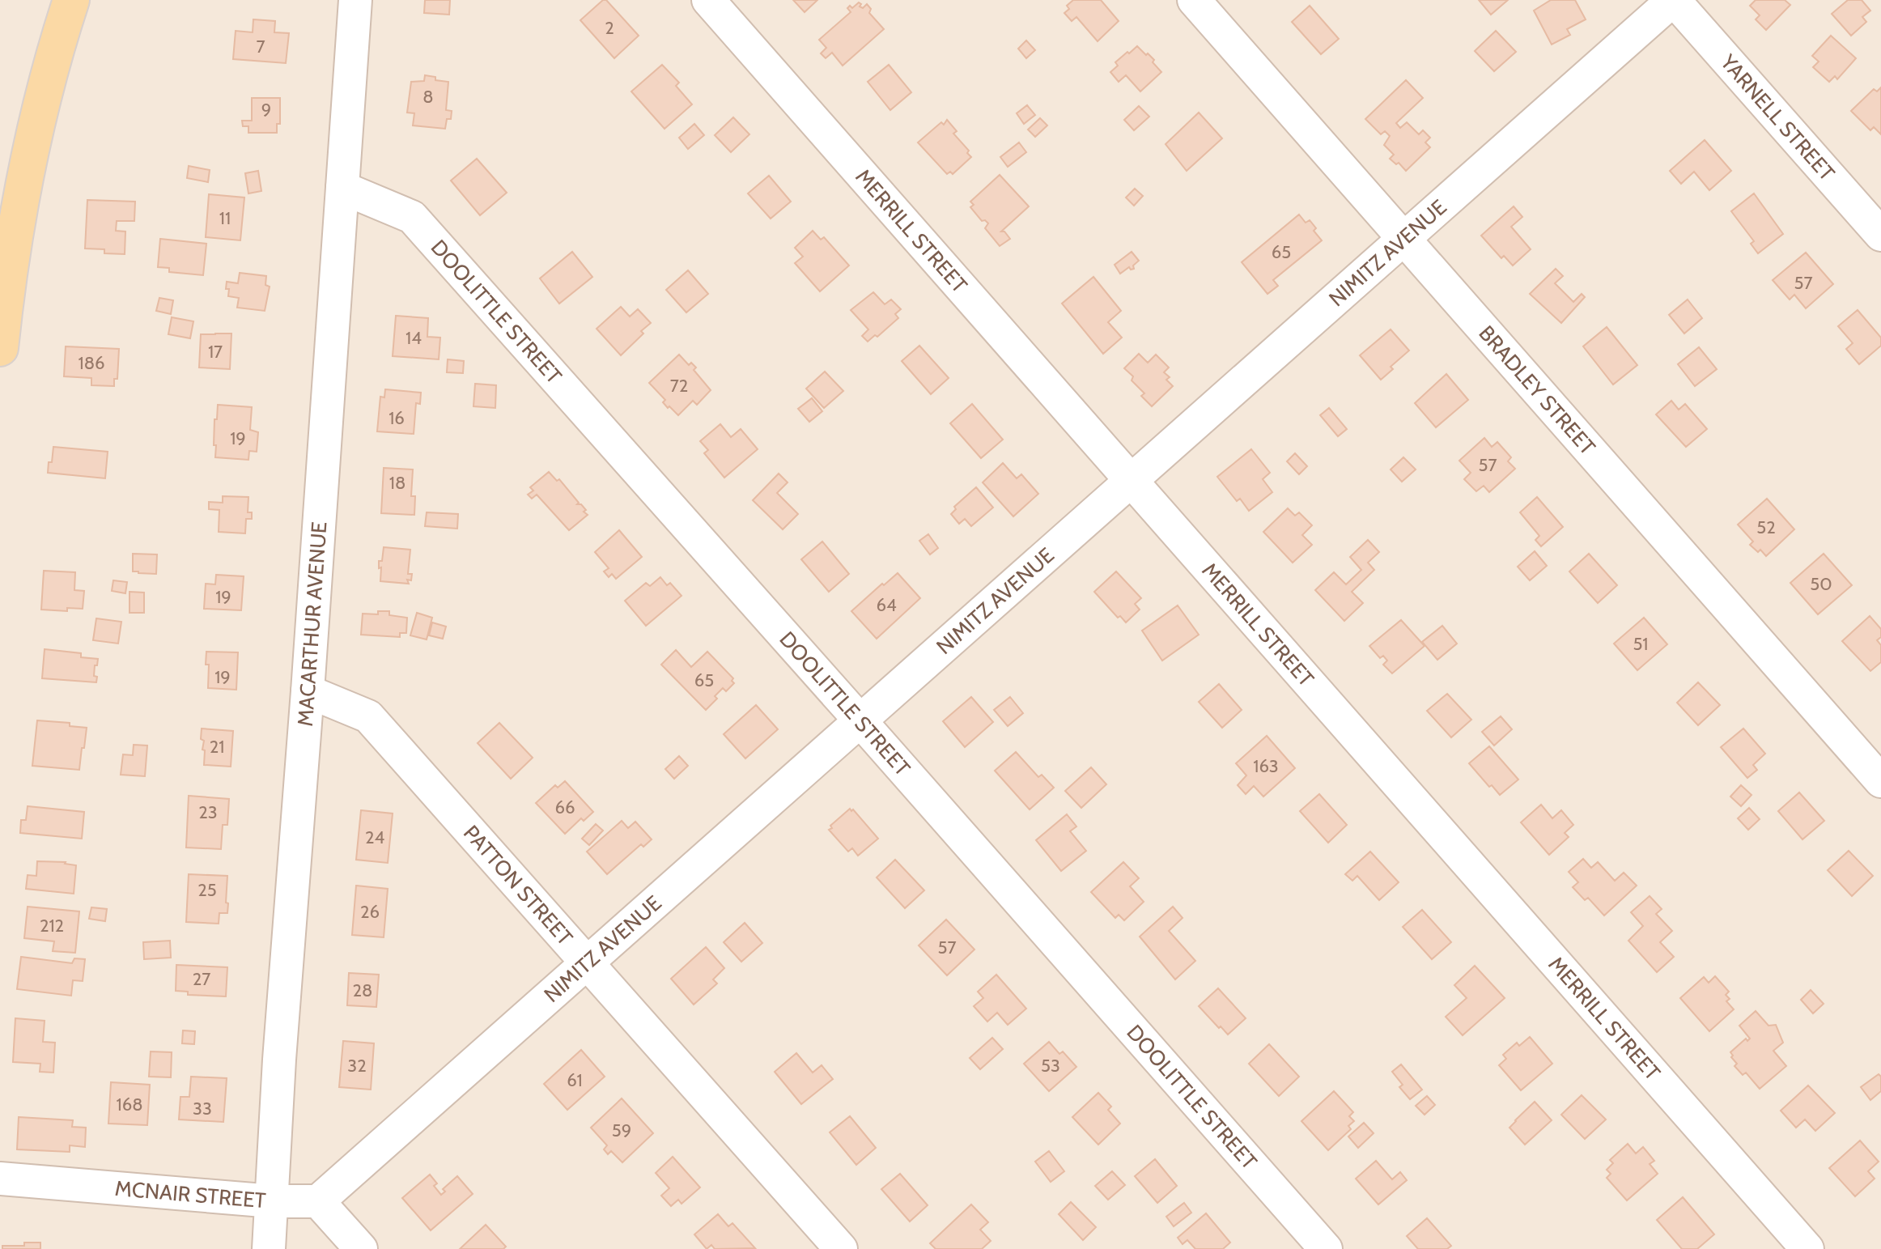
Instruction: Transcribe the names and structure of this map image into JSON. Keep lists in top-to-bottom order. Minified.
{"streets":{"street":["YARNELL STREET","MERRILL STREET","NIMITZ AVENUE","DOOLITTLE STREET","BRADLEY STREET","MACARTHUR AVENUE","PATTON STREET","MCNAIR STREET"]},"crossings":[["YARNELL STREET","NIMITZ AVENUE"],["MERRILL STREET","NIMITZ AVENUE"],["NIMITZ AVENUE","DOOLITTLE STREET"],["NIMITZ AVENUE","BRADLEY STREET"],["NIMITZ AVENUE","PATTON STREET"],["NIMITZ AVENUE","MCNAIR STREET"],["DOOLITTLE STREET","MACARTHUR AVENUE"],["MACARTHUR AVENUE","PATTON STREET"],["MACARTHUR AVENUE","MCNAIR STREET"]],"house_numbers":["2","7","8","9","11","65","57","14","17","186","72","16","19","57","18","52","50","19","64","51","19","65","21","163","66","23","24","25","26","212","57","27","28","32","53","61","168","33","59"]}
